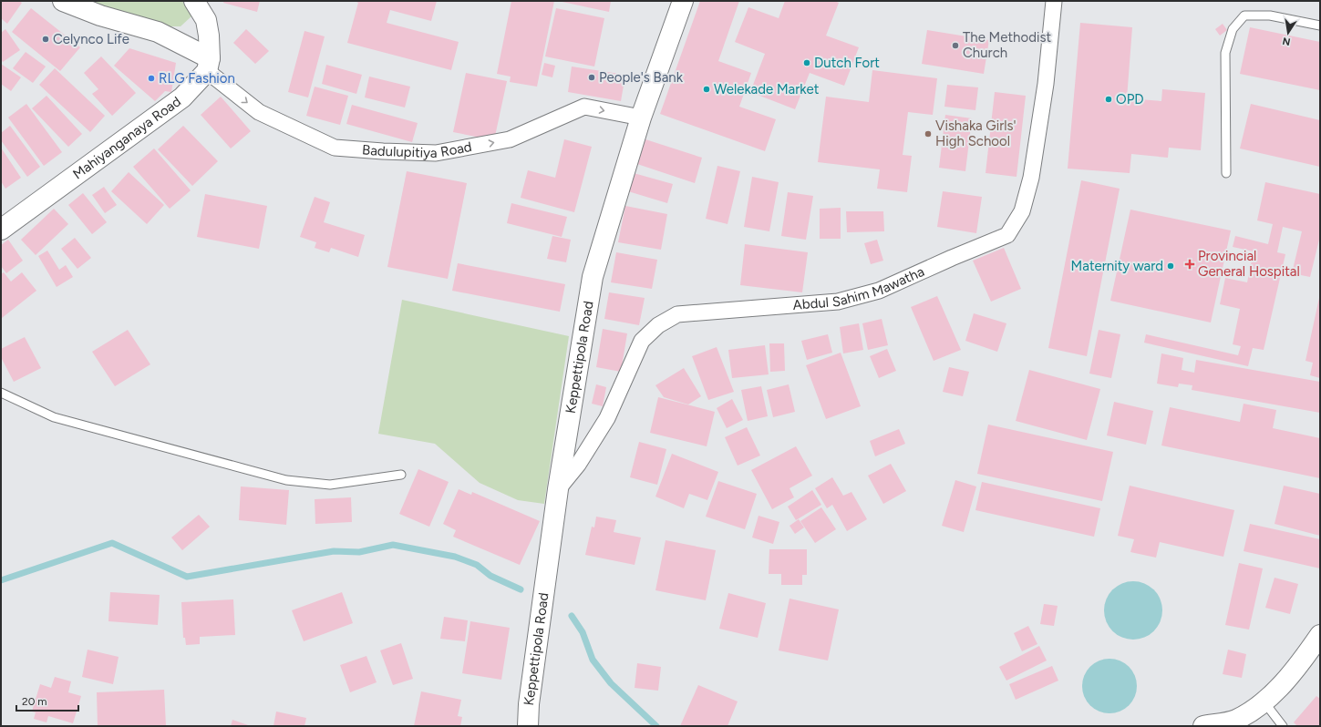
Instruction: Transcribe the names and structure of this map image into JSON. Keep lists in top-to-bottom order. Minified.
{"streets":{"main road":["Mahiyanganaya Road","Badulupitiya Road","Keppettipola Road"],"street":["Abdul Sahim Mawatha"]},"crossings":[["Mahiyanganaya Road","Badulupitiya Road"],["Badulupitiya Road","Keppettipola Road"],["Abdul Sahim Mawatha","Keppettipola Road"]],"one_way":["Badulupitiya Road"],"places":{"other":["Celynco Life","The Methodist Church","Dutch Fort","People's Bank","RLG Fashion","Welekade Market","OPD","Vishaka Girls' High School","Maternity ward"],"health":["Provincial General Hospital"]},"scale_bar":"20 m","north":"bottom"}
